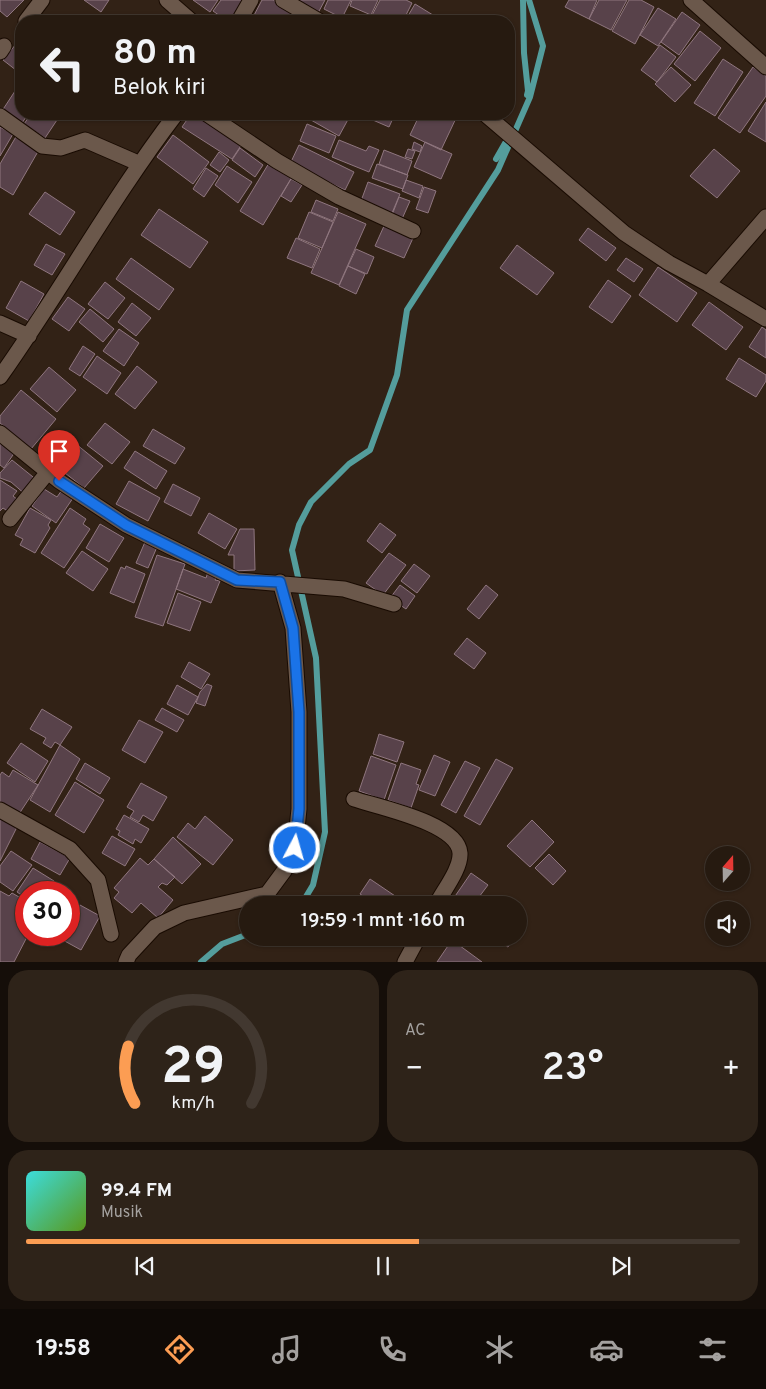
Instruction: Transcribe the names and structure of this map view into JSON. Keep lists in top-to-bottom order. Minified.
{"north":"top","page":{"turn":["80 m","Belok kiri"],"limit":"30","trip":"19:59 · 1 mnt · 160 m","tile":"AC","heat":["−","23°","+"],"song":["99.4 FM","Musik"],"tabs":"19:58","gauge":["29","km/h"]}}
